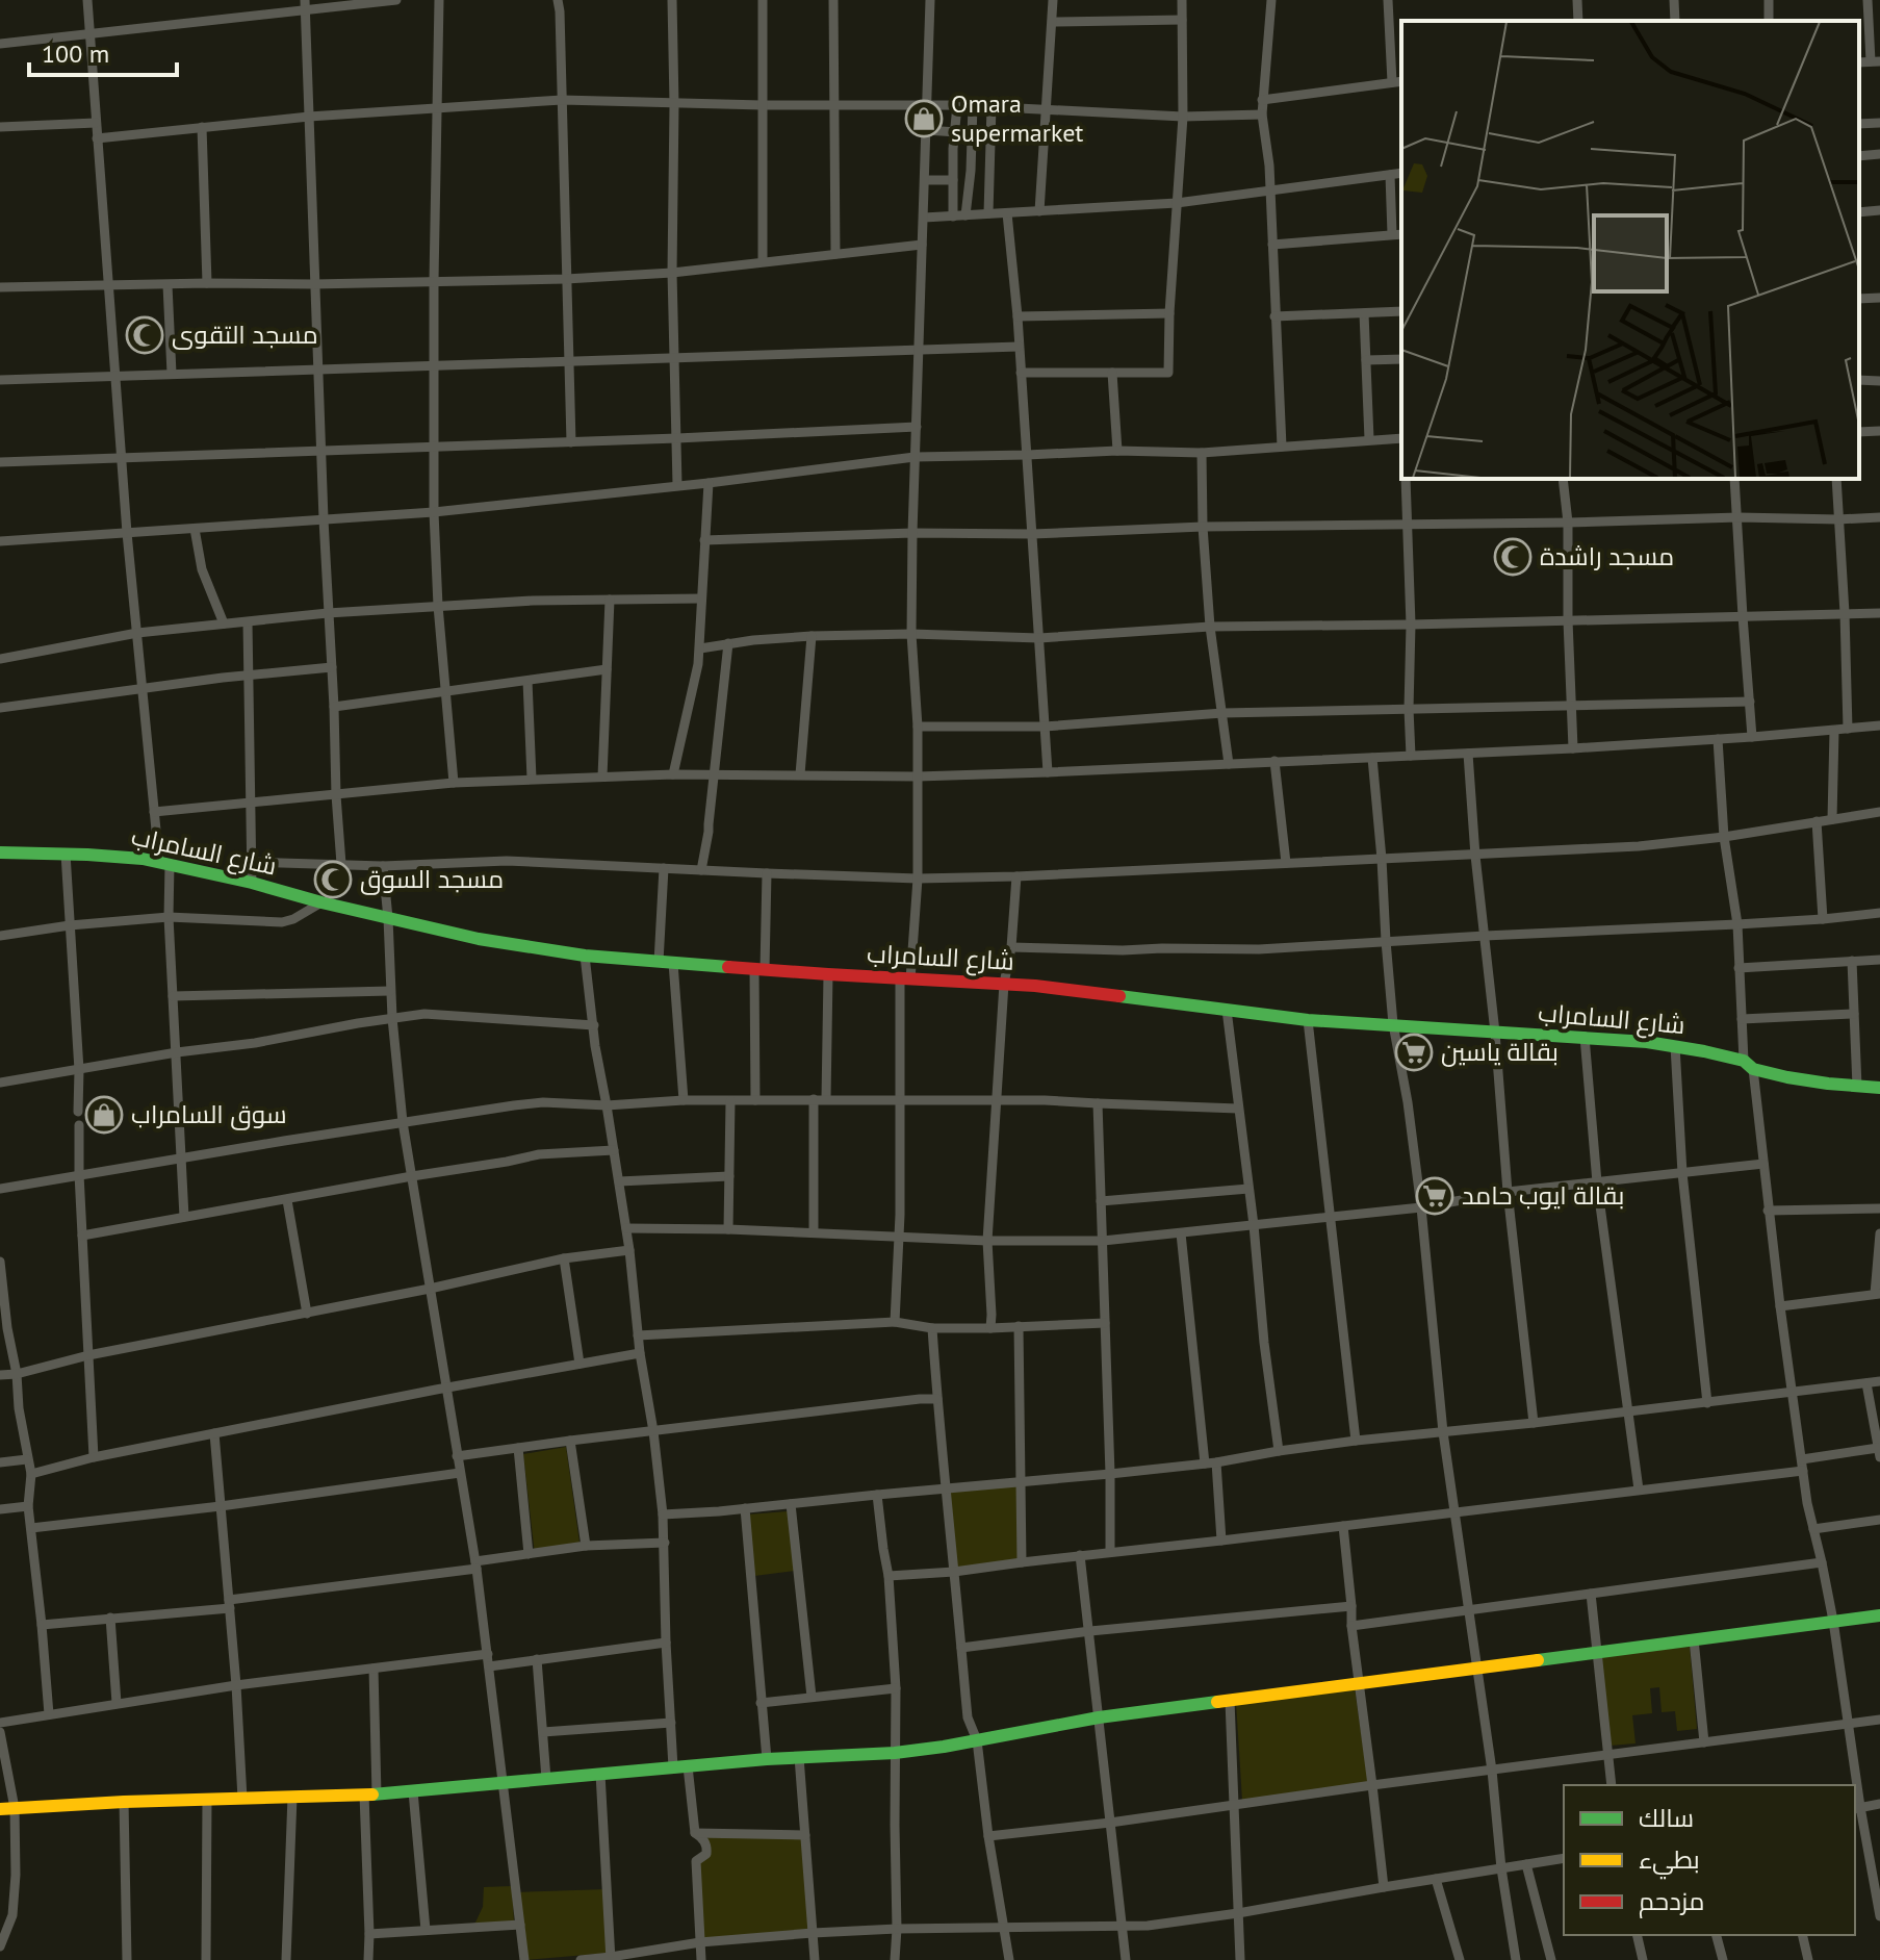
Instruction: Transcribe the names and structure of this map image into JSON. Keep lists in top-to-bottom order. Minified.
{"streets":{"street":["شارع السامراب"]},"places":{"shop":["Omara supermarket","سوق السامراب"],"mosque":["مسجد التقوى","مسجد راشدة","مسجد السوق"],"supermarket":["بقالة ياسين","بقالة ايوب حامد"]},"legend":["سالك","بطيء","مزدحم"],"scale_bar":"100 m"}
